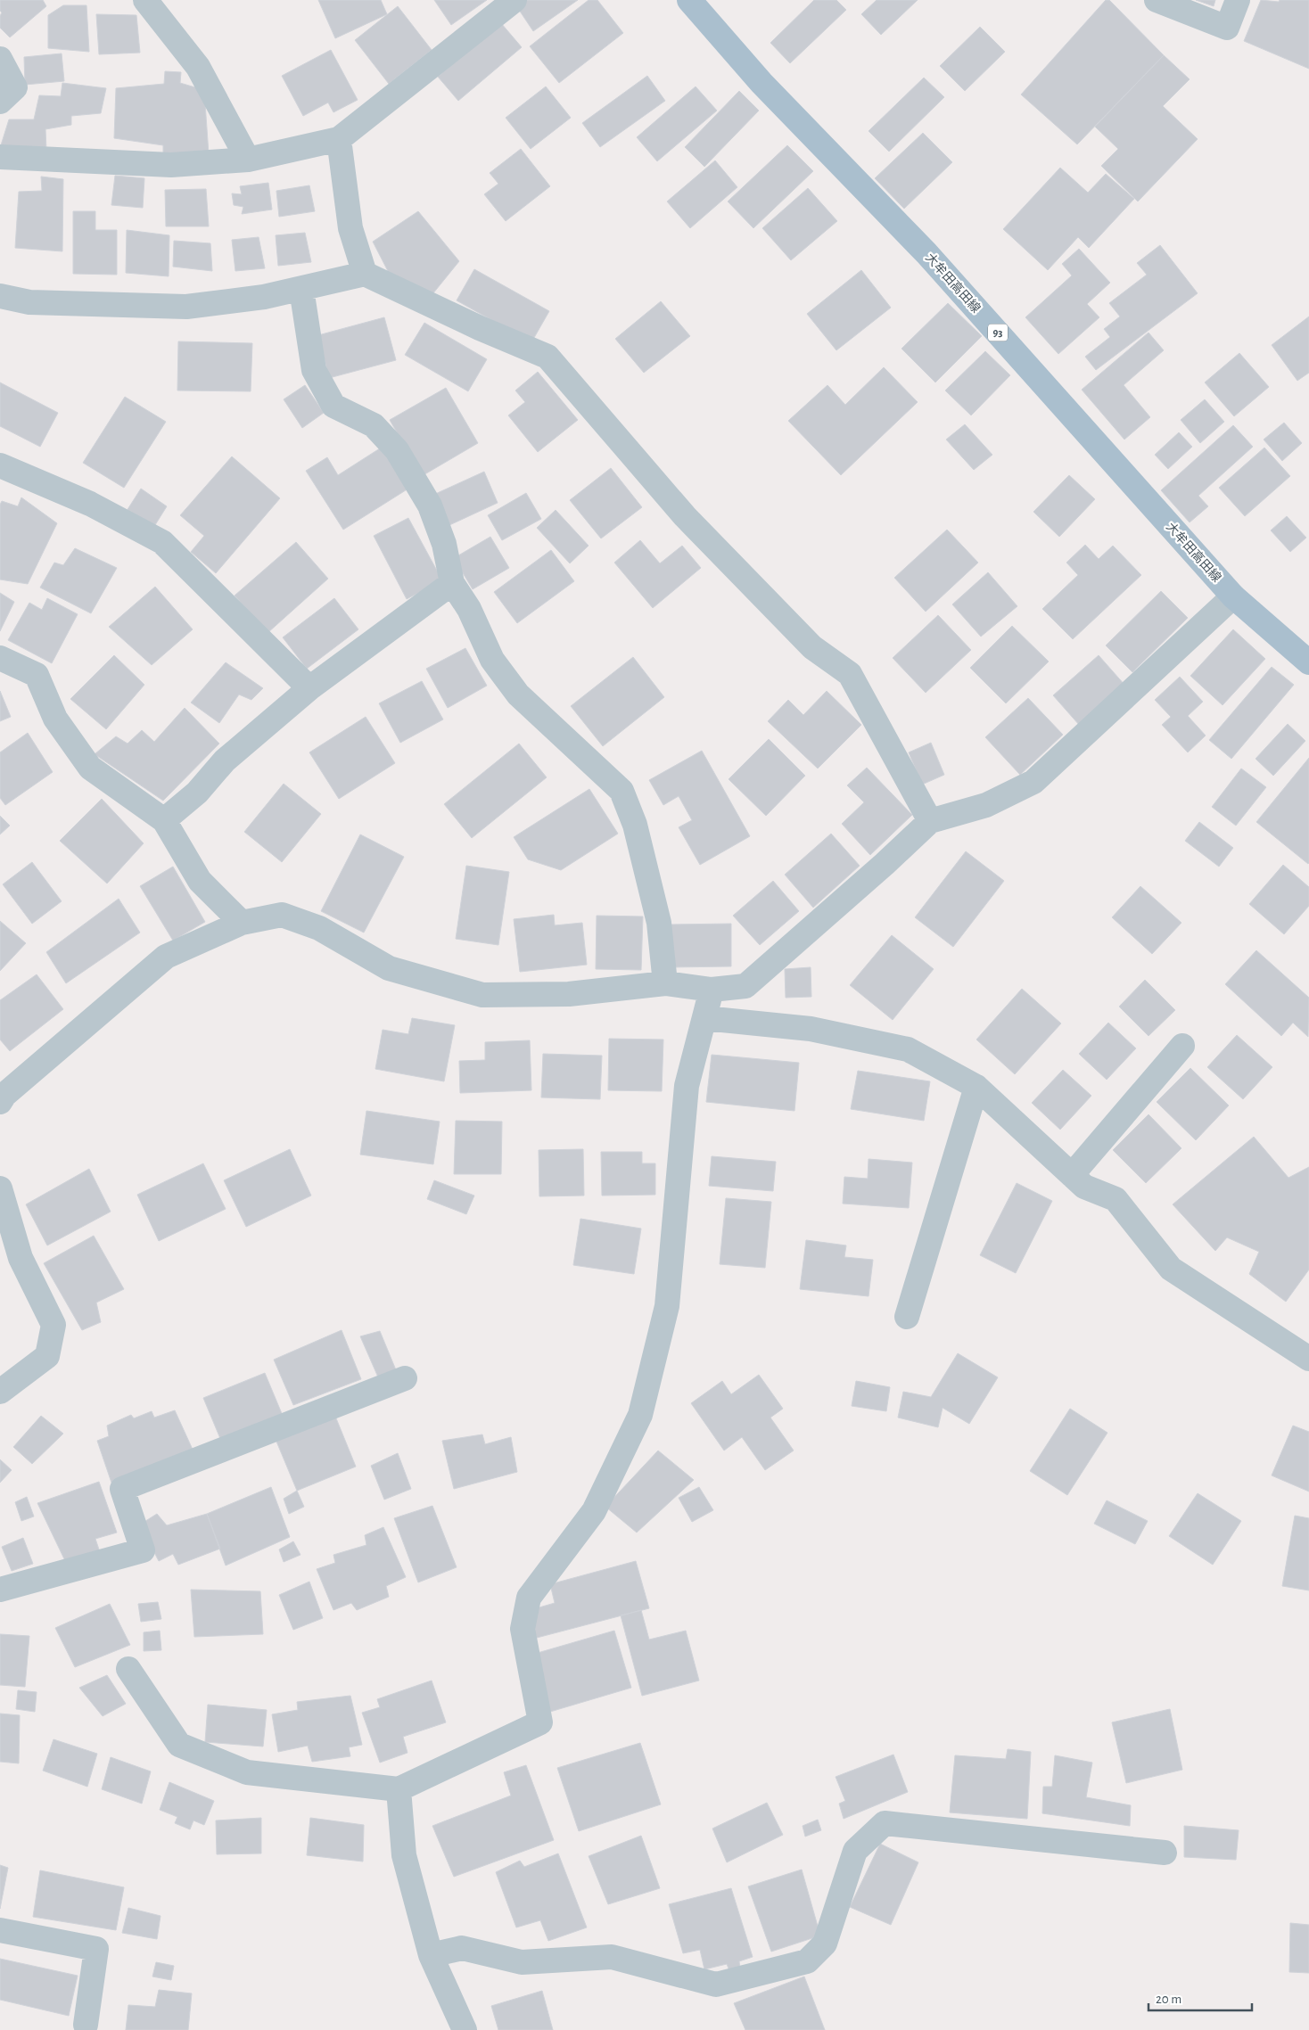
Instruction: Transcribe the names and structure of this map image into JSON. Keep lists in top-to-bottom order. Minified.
{"streets":{"main road":["大牟田高田線","93"]},"scale_bar":"20 m"}
